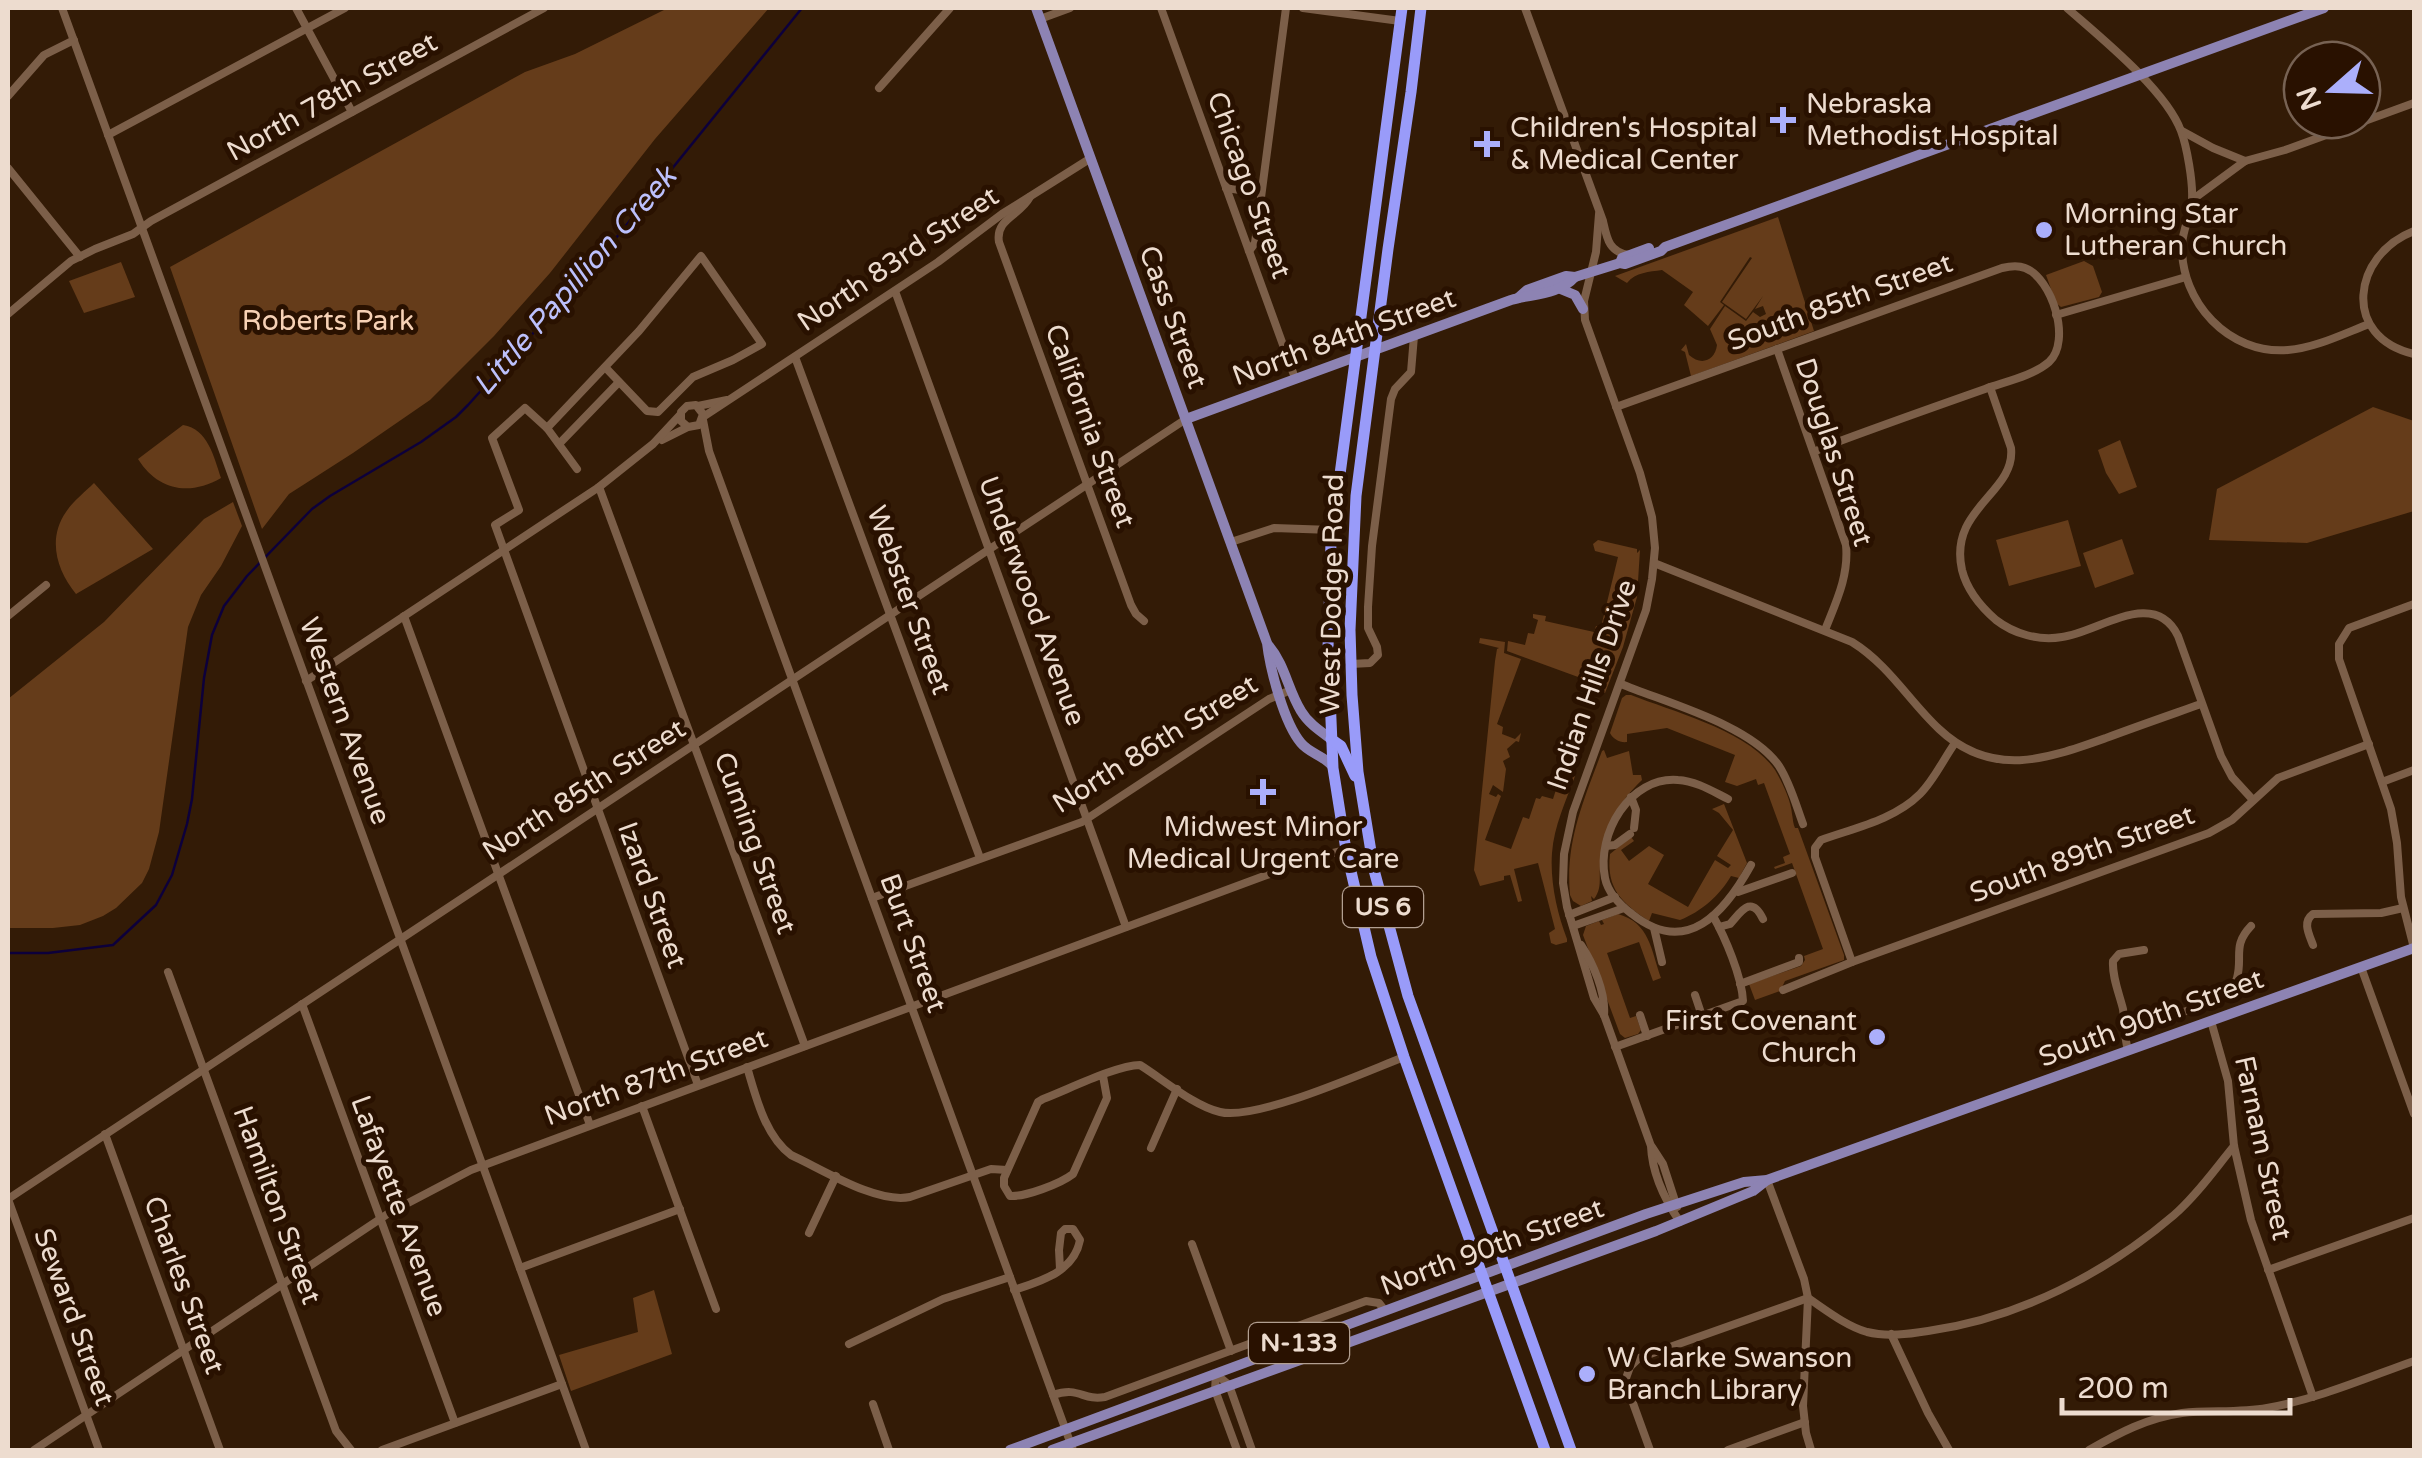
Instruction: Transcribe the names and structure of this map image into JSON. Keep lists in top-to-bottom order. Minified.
{"streets":{"highway":["West Dodge Road","US 6"],"main road":["Cass Street","North 84th Street","South 90th Street","North 90th Street","N-133"],"street":["North 78th Street","Chicago Street","North 83rd Street","South 85th Street","California Street","Douglas Street","Webster Street","Underwood Avenue","Indian Hills Drive","Western Avenue","North 86th Street","North 85th Street","Cuming Street","South 89th Street","Izard Street","Burt Street","North 87th Street","Farnam Street","Hamilton Street","Lafayette Avenue","Charles Street","Seward Street"]},"crossings":[["North 78th Street","Western Avenue"],["Chicago Street","North 84th Street"],["North 83rd Street","Cass Street"],["North 83rd Street","Webster Street"],["North 83rd Street","Underwood Avenue"],["North 83rd Street","Burt Street"],["South 85th Street","Douglas Street"],["South 85th Street","Indian Hills Drive"],["Cass Street","North 84th Street"],["Cass Street","West Dodge Road"],["Cass Street","North 86th Street"],["Cass Street","North 85th Street"],["North 84th Street","West Dodge Road"],["North 84th Street","Indian Hills Drive"],["North 84th Street","North 85th Street"],["California Street","North 85th Street"],["West Dodge Road","North 87th Street"],["West Dodge Road","North 90th Street"],["Webster Street","North 86th Street"],["Webster Street","North 85th Street"],["Underwood Avenue","North 86th Street"],["Underwood Avenue","North 85th Street"],["Underwood Avenue","North 87th Street"],["Indian Hills Drive","North 90th Street"],["Western Avenue","North 85th Street"],["Western Avenue","North 87th Street"],["North 86th Street","Burt Street"],["North 85th Street","Cuming Street"],["North 85th Street","Izard Street"],["North 85th Street","Burt Street"],["North 85th Street","Hamilton Street"],["North 85th Street","Lafayette Avenue"],["North 85th Street","Charles Street"],["North 85th Street","Seward Street"],["Cuming Street","North 87th Street"],["Izard Street","North 87th Street"],["Burt Street","North 87th Street"],["Burt Street","North 90th Street"],["South 90th Street","Farnam Street"],["South 90th Street","North 90th Street"],["North 87th Street","Hamilton Street"],["North 87th Street","Lafayette Avenue"],["North 87th Street","Charles Street"],["North 87th Street","Seward Street"]],"water":["Little Papillion Creek"],"parks":["Roberts Park"],"places":{"health":["Nebraska Methodist Hospital","Children's Hospital & Medical Center","Midwest Minor Medical Urgent Care"],"other":["Morning Star Lutheran Church","First Covenant Church","W Clarke Swanson Branch Library"]},"scale_bar":"200 m","north":"left"}
